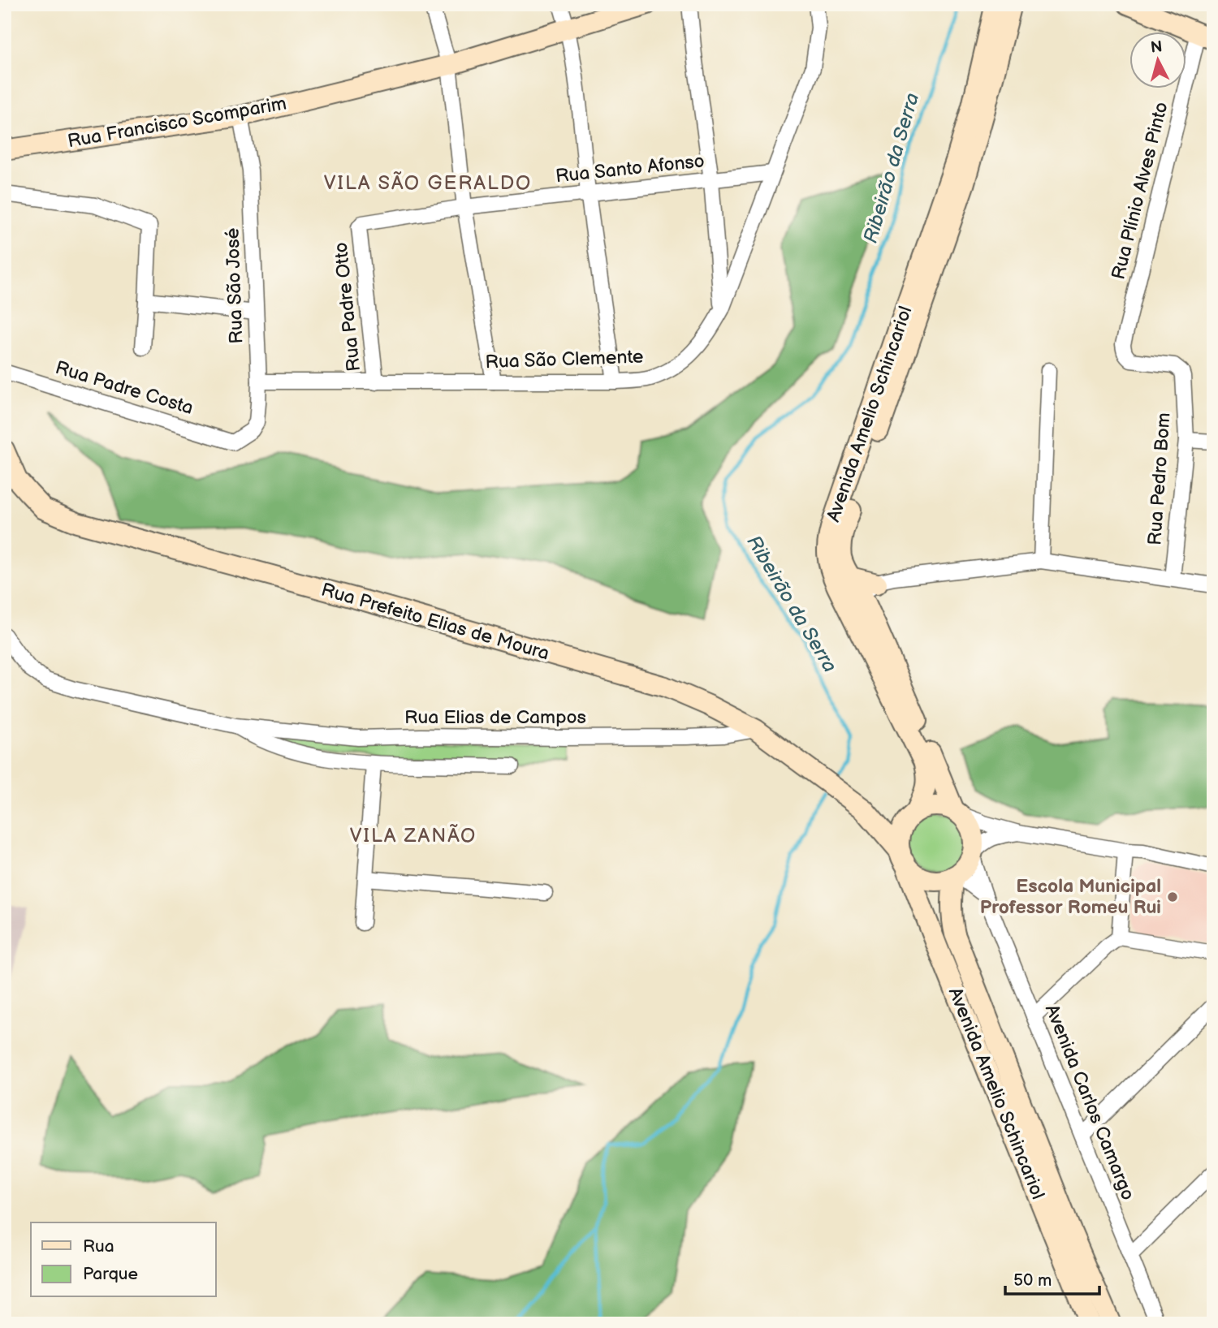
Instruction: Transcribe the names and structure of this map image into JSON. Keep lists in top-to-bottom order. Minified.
{"streets":{"main road":["Rua Francisco Scomparim","Avenida Amelio Schincariol","Rua Prefeito Elias de Moura"],"street":["Rua Santo Afonso","Rua Plínio Alves Pinto","Rua São José","Rua Padre Otto","Rua São Clemente","Rua Padre Costa","Rua Pedro Bom","Rua Elias de Campos","Avenida Carlos Camargo"]},"crossings":[["Rua Francisco Scomparim","Rua São José"],["Rua Santo Afonso","Rua Padre Otto"],["Rua Santo Afonso","Rua São Clemente"],["Rua Plínio Alves Pinto","Rua Pedro Bom"],["Rua São José","Rua São Clemente"],["Rua São José","Rua Padre Costa"],["Rua Padre Otto","Rua São Clemente"],["Avenida Amelio Schincariol","Rua Prefeito Elias de Moura"],["Avenida Amelio Schincariol","Avenida Carlos Camargo"],["Rua Prefeito Elias de Moura","Rua Elias de Campos"],["Rua Prefeito Elias de Moura","Avenida Carlos Camargo"]],"districts":["VILA SÃO GERALDO","VILA ZANÃO"],"water":["Ribeirão da Serra"],"places":["Escola Municipal Professor Romeu Rui"],"legend":["Rua","Parque"],"scale_bar":"50 m","north":"top"}
